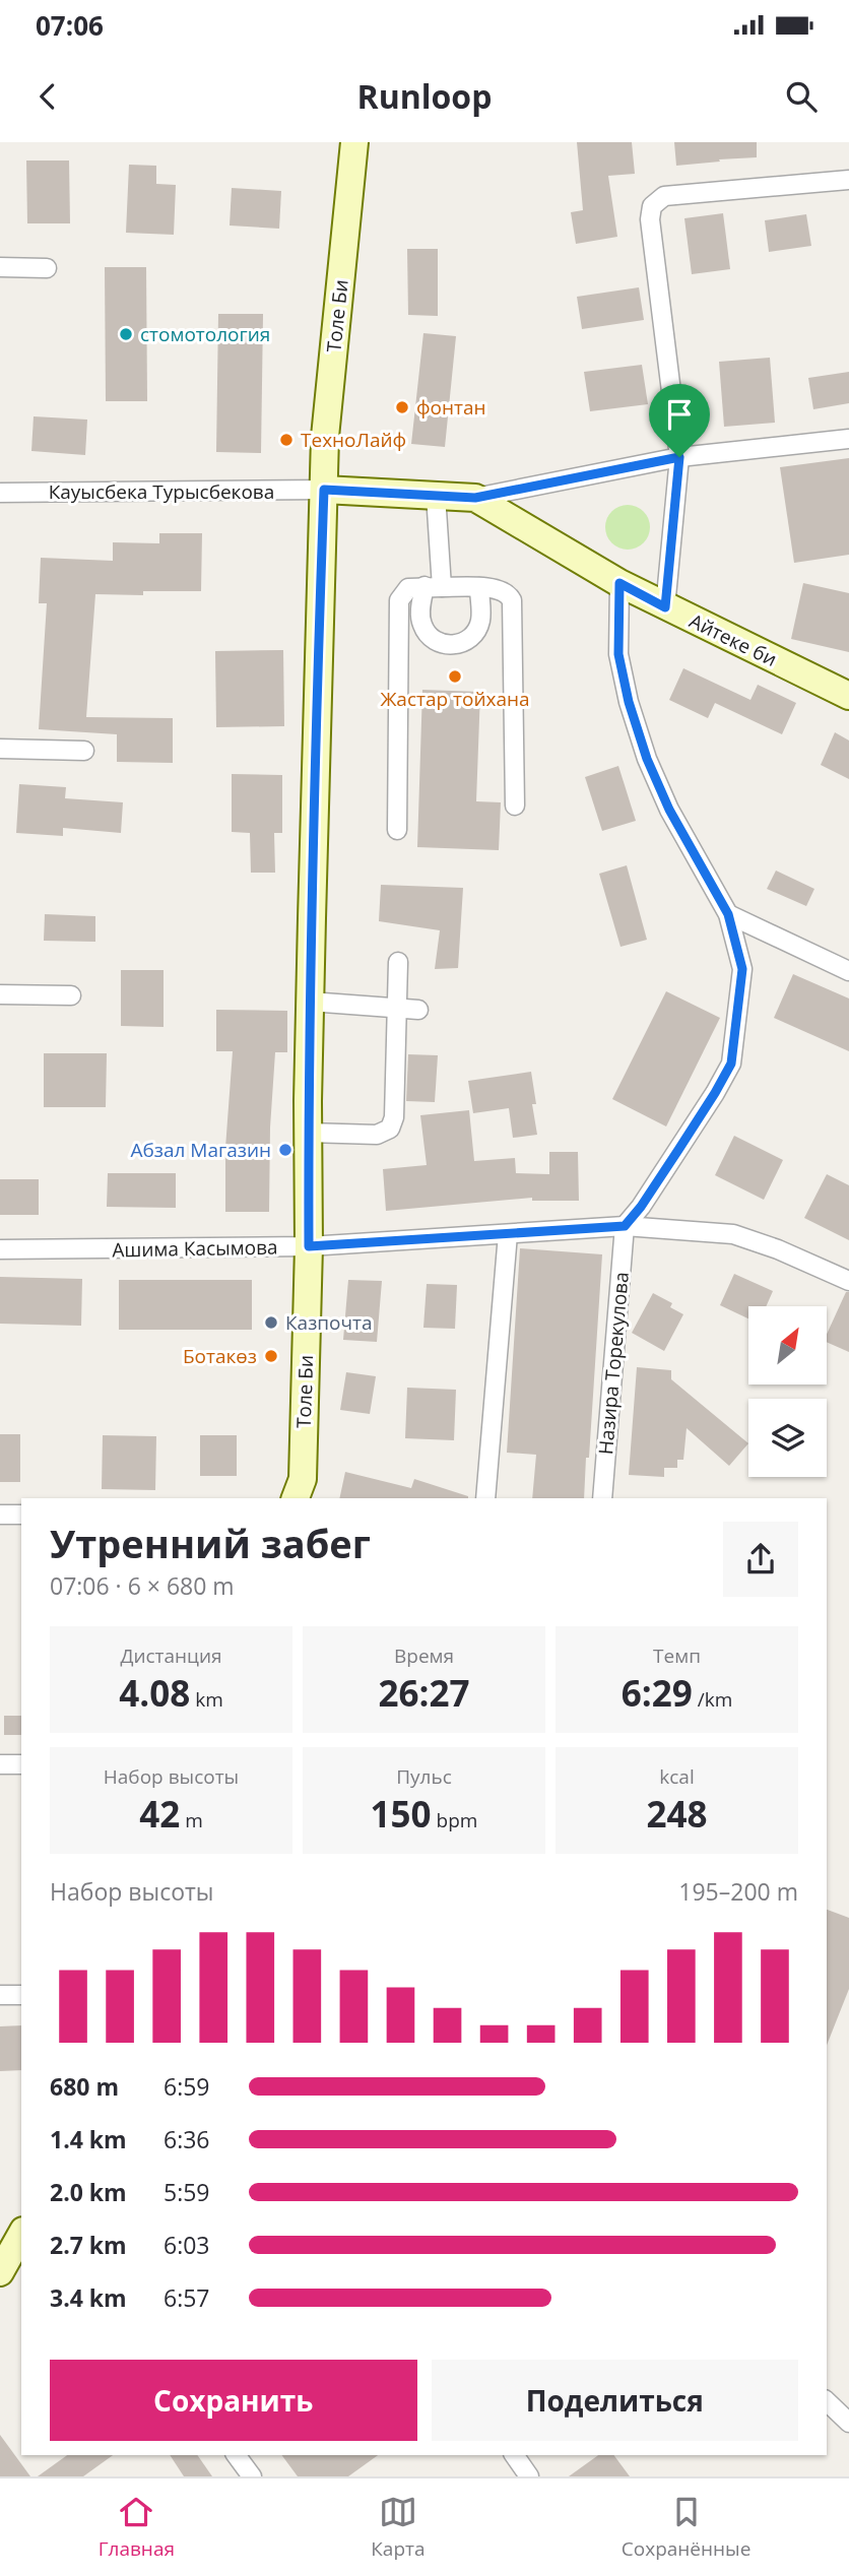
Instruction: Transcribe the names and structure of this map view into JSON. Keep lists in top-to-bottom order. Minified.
{"streets":{"street":["Толе Би","Кауысбека Турысбекова","Айтеке би","Ашима Касымова","Назира Торекулова"]},"crossings":[["Толе Би","Кауысбека Турысбекова"],["Толе Би","Ашима Касымова"],["Ашима Касымова","Назира Торекулова"]],"places":["стомотология","фонтан","ТехноЛайф","Жастар тойхана","Абзал Магазин","Казпочта","Ботакөз"],"north":"top right","page":{"status":"07:06","header":"Runloop","heading":["Утренний забег","07:06 · 6 × 680 m"],"stats":[["Дистанция","4.08 km"],["Время","26:27"],["Темп","6:29 /km"],["Набор высоты","42 m"],["Пульс","150 bpm"],["kcal","248"]],"chart":["Набор высоты","195–200 m"],"list":[{"name":"680 m","note":"6:59"},{"name":"1.4 km","note":"6:36"},{"name":"2.0 km","note":"5:59"},{"name":"2.7 km","note":"6:03"},{"name":"3.4 km","note":"6:57"}],"buttons":["Сохранить","Поделиться"],"tabs":["Главная","Карта","Сохранённые"]}}
